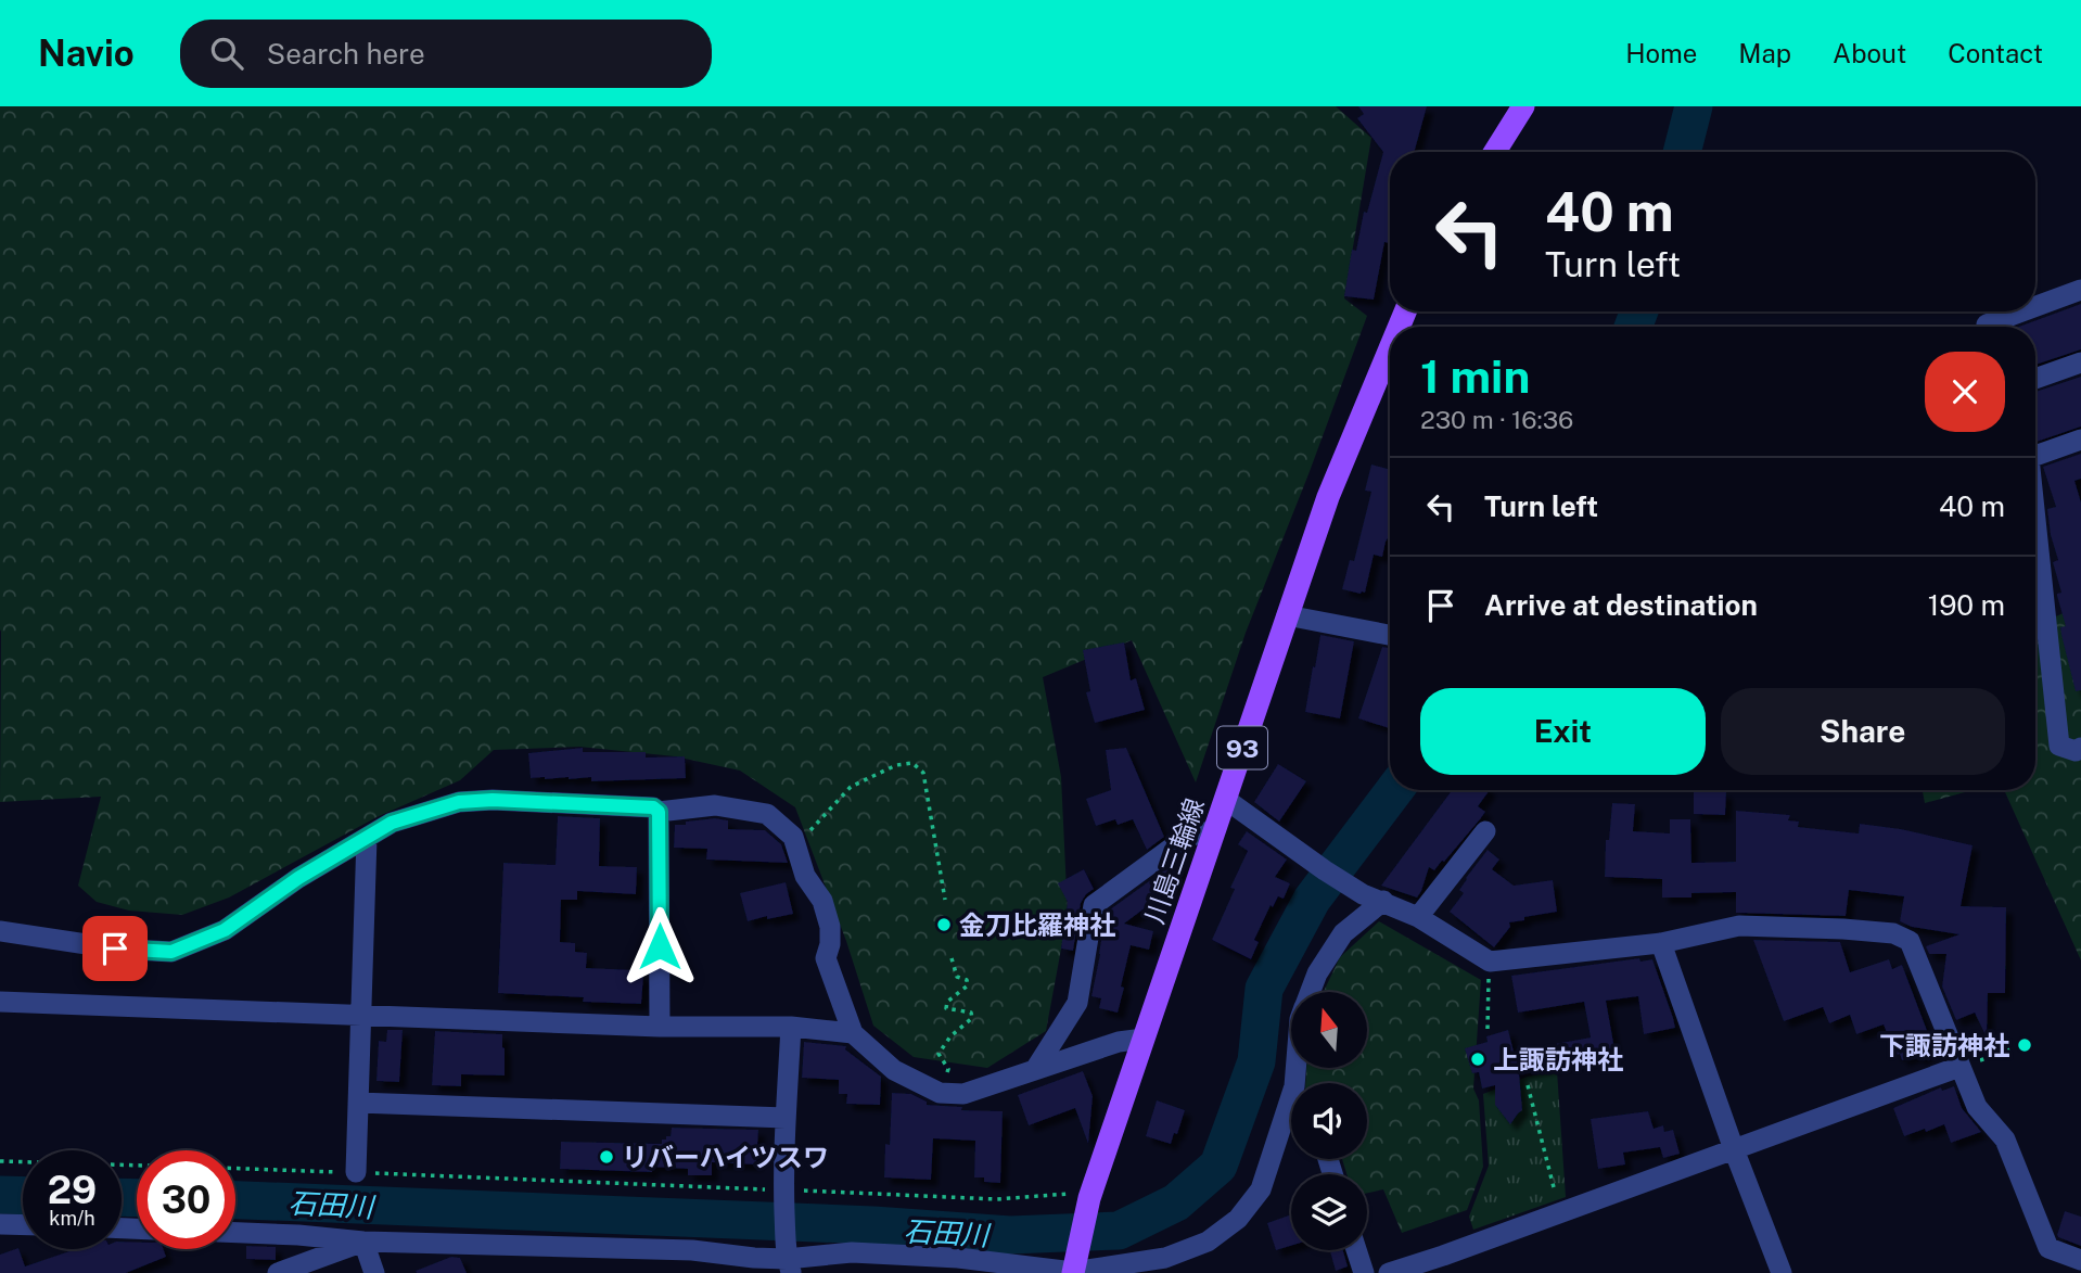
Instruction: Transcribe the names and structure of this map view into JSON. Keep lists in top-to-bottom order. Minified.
{"streets":{"main road":["93","川島三輪線"]},"water":["石田川"],"places":["金刀比羅神社","下諏訪神社","上諏訪神社","リバーハイツスワ"],"north":"top","page":{"header":"Navio","search":"Search here","nav":["Home","Map","About","Contact"],"turn":["40 m","Turn left"],"heading":["1 min","230 m · 16:36"],"list":[{"name":"Turn left","value":"40 m"},{"name":"Arrive at destination","value":"190 m"}],"buttons":["Exit","Share"],"speed":"29 km/h","limit":"30"}}
